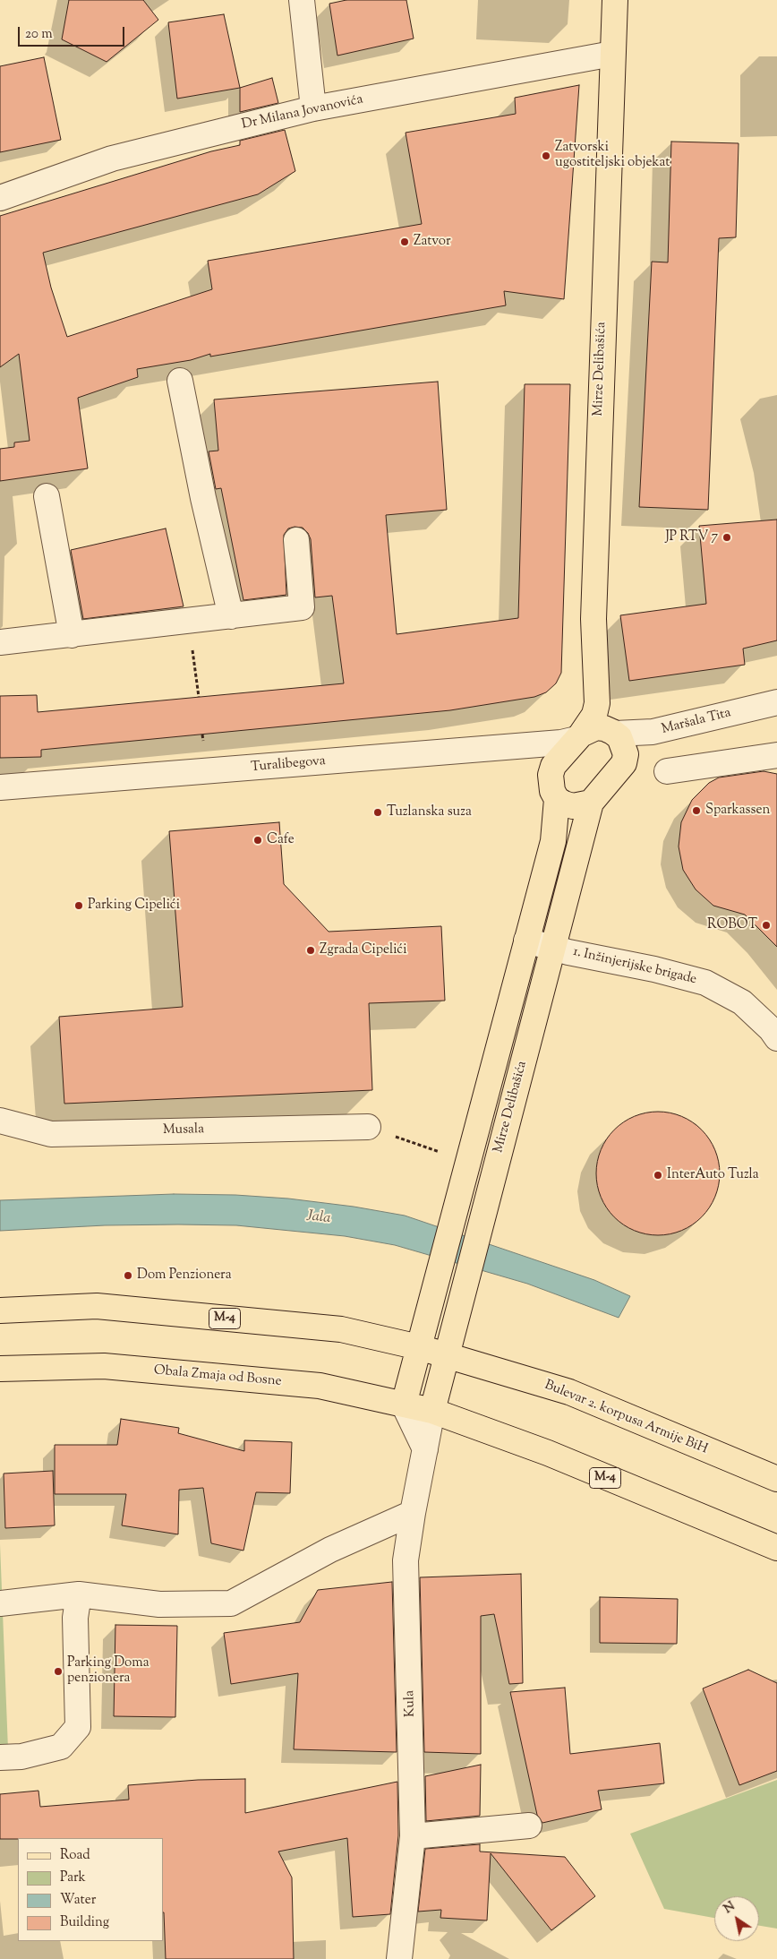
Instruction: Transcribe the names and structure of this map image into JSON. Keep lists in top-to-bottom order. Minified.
{"streets":{"main road":["Mirze Delibašića","M-4","Obala Zmaja od Bosne","Bulevar 2. korpusa Armije BiH"],"street":["Dr Milana Jovanovića","Maršala Tita","Turalibegova","1. Inžinjerijske brigade","Musala","Kula"]},"crossings":[["Dr Milana Jovanovića","Mirze Delibašića"],["Mirze Delibašića","Maršala Tita"],["Mirze Delibašića","Turalibegova"],["Mirze Delibašića","1. Inžinjerijske brigade"],["Mirze Delibašića","M-4"],["Mirze Delibašića","Obala Zmaja od Bosne"],["Mirze Delibašića","Bulevar 2. korpusa Armije BiH"],["Mirze Delibašića","Kula"],["Maršala Tita","Turalibegova"],["M-4","Obala Zmaja od Bosne"],["M-4","Bulevar 2. korpusa Armije BiH"],["M-4","Kula"],["Obala Zmaja od Bosne","Kula"]],"water":["Jala"],"places":["Zatvorski ugostiteljski objekat","Zatvor","JP RTV 7","Sparkassen","Tuzlanska suza","Cafe","Parking Cipelići","ROBOT","Zgrada Cipelići","InterAuto Tuzla","Dom Penzionera","Parking Doma penzionera"],"legend":["Road","Park","Water","Building"],"scale_bar":"20 m","north":"top left"}
